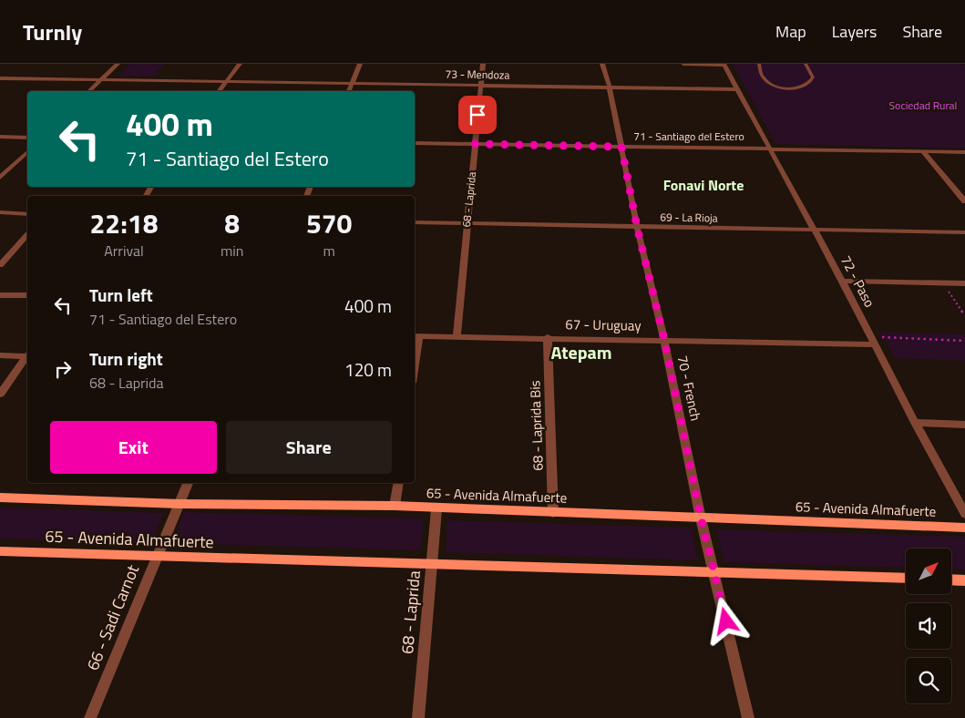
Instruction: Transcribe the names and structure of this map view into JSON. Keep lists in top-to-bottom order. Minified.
{"streets":{"main road":["65 - Avenida Almafuerte"],"street":["73 - Mendoza","71 - Santiago del Estero","68 - Laprida","69 - La Rioja","72 - Paso","67 - Uruguay","70 - French","68 - Laprida Bis","66 - Sadi Carnot"]},"crossings":[["73 - Mendoza","68 - Laprida"],["73 - Mendoza","72 - Paso"],["73 - Mendoza","70 - French"],["71 - Santiago del Estero","68 - Laprida"],["71 - Santiago del Estero","72 - Paso"],["71 - Santiago del Estero","70 - French"],["68 - Laprida","69 - La Rioja"],["68 - Laprida","67 - Uruguay"],["68 - Laprida","65 - Avenida Almafuerte"],["69 - La Rioja","72 - Paso"],["69 - La Rioja","70 - French"],["72 - Paso","67 - Uruguay"],["67 - Uruguay","70 - French"],["67 - Uruguay","68 - Laprida Bis"],["70 - French","65 - Avenida Almafuerte"],["68 - Laprida Bis","65 - Avenida Almafuerte"],["65 - Avenida Almafuerte","66 - Sadi Carnot"]],"districts":["Fonavi Norte","Atepam"],"parks":["Sociedad Rural"],"north":"top right","page":{"header":"Turnly","nav":["Map","Layers","Share"],"turn":["400 m","71 - Santiago del Estero"],"eta":["22:18","Arrival","8","min","570","m"],"list":[{"name":"Turn left","note":"71 - Santiago del Estero","value":"400 m"},{"name":"Turn right","note":"68 - Laprida","value":"120 m"}],"buttons":["Exit","Share"]}}
